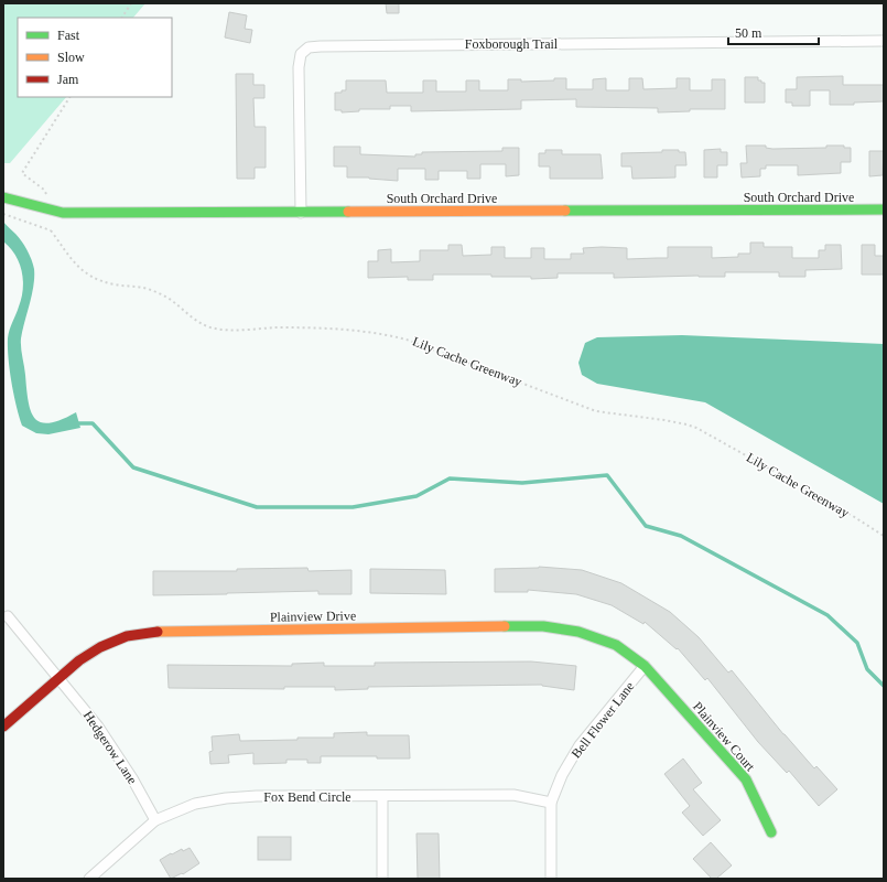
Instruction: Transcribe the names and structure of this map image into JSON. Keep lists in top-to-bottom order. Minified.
{"streets":{"street":["Foxborough Trail","South Orchard Drive","Plainview Drive","Bell Flower Lane","Plainview Court","Hedgerow Lane","Fox Bend Circle"],"path":["Lily Cache Greenway"]},"crossings":[["Foxborough Trail","South Orchard Drive"],["Plainview Drive","Bell Flower Lane"],["Plainview Drive","Plainview Court"],["Plainview Drive","Hedgerow Lane"],["Bell Flower Lane","Plainview Court"],["Bell Flower Lane","Fox Bend Circle"],["Hedgerow Lane","Fox Bend Circle"]],"legend":["Fast","Slow","Jam"],"scale_bar":"50 m"}
